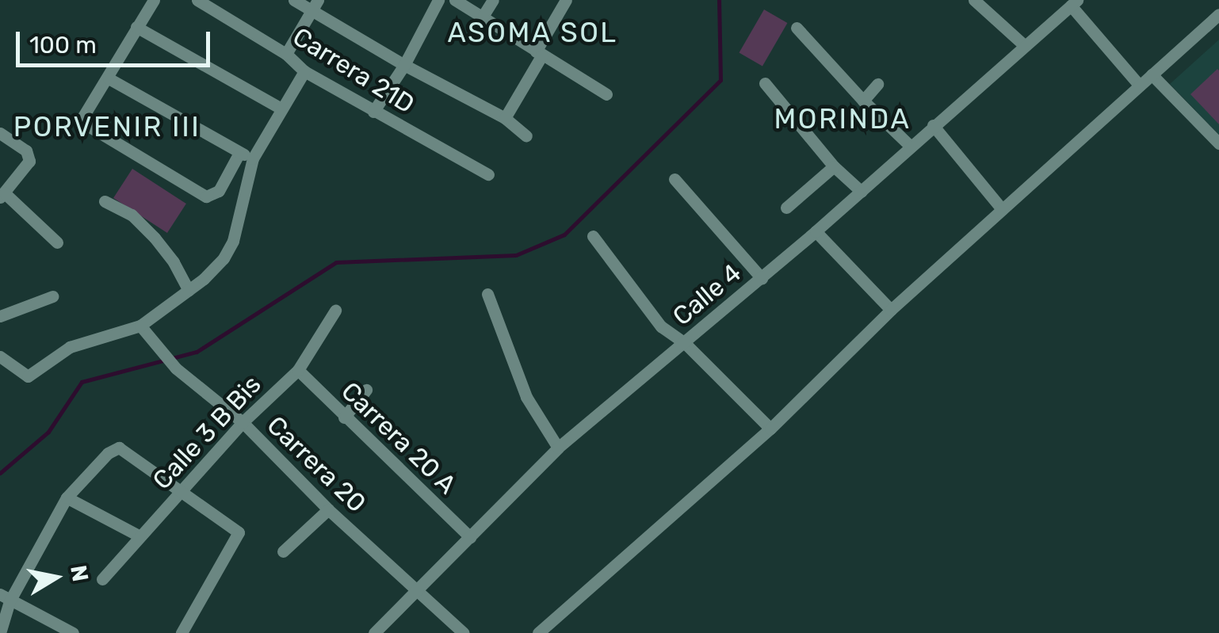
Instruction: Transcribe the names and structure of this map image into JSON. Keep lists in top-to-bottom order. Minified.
{"streets":{"street":["Carrera 21D","Calle 4","Calle 3 B Bis","Carrera 20 A","Carrera 20"]},"crossings":[["Calle 4","Carrera 20 A"],["Calle 4","Carrera 20"],["Calle 3 B Bis","Carrera 20 A"],["Calle 3 B Bis","Carrera 20"]],"districts":["ASOMA SOL","MORINDA","PORVENIR III"],"scale_bar":"100 m","north":"right"}
